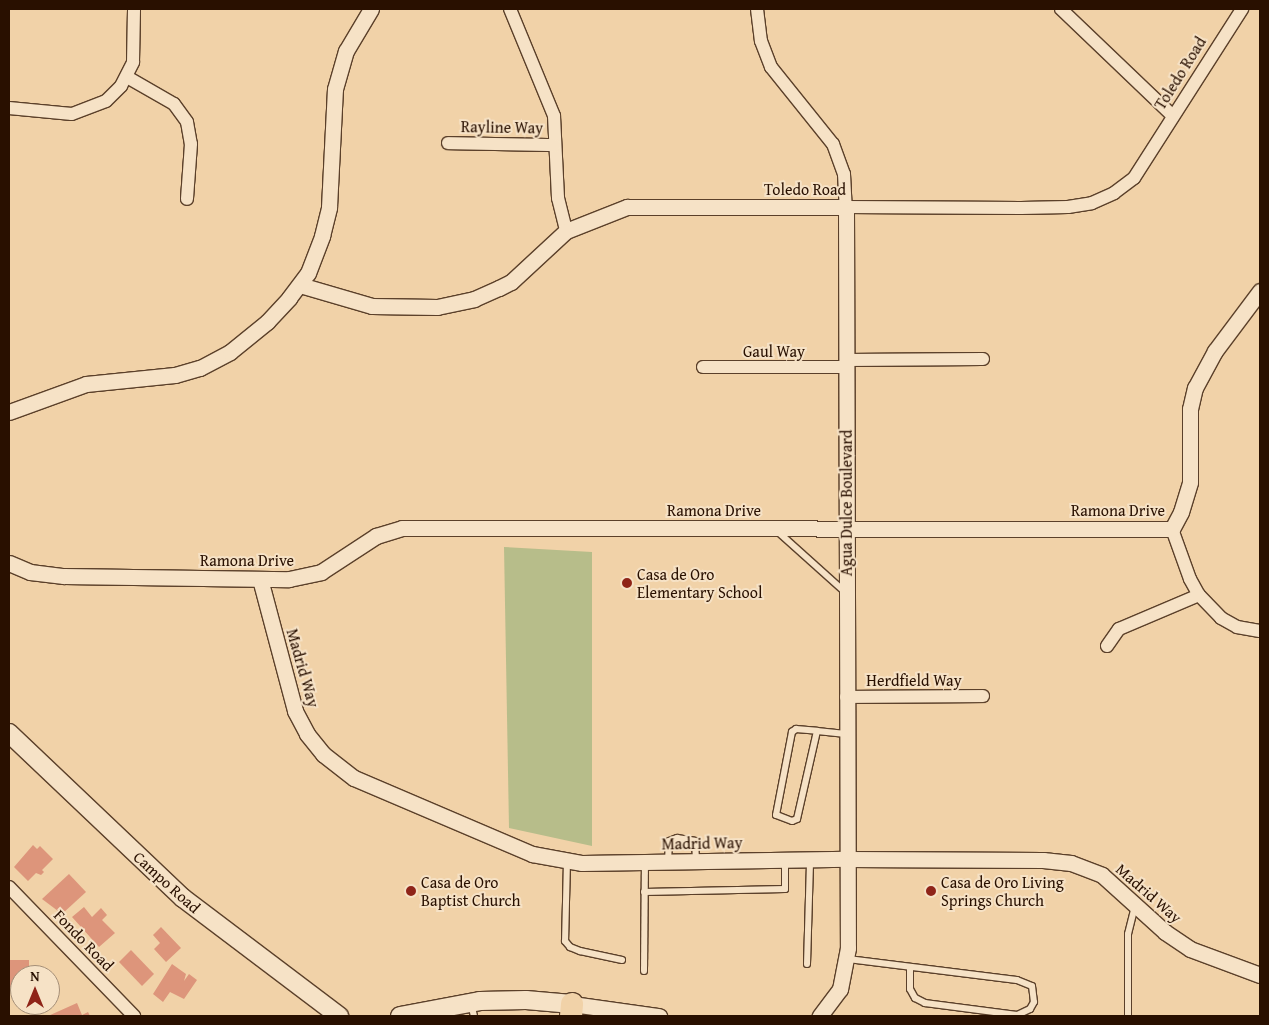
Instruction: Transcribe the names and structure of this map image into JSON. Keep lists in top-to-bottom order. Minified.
{"streets":{"main road":["Campo Road"],"street":["Toledo Road","Rayline Way","Gaul Way","Agua Dulce Boulevard","Ramona Drive","Madrid Way","Herdfield Way","Fondo Road"]},"crossings":[["Toledo Road","Agua Dulce Boulevard"],["Gaul Way","Agua Dulce Boulevard"],["Agua Dulce Boulevard","Ramona Drive"],["Agua Dulce Boulevard","Madrid Way"],["Agua Dulce Boulevard","Herdfield Way"],["Ramona Drive","Madrid Way"]],"places":["Casa de Oro Elementary School","Casa de Oro Baptist Church","Casa de Oro Living Springs Church"],"north":"top"}
